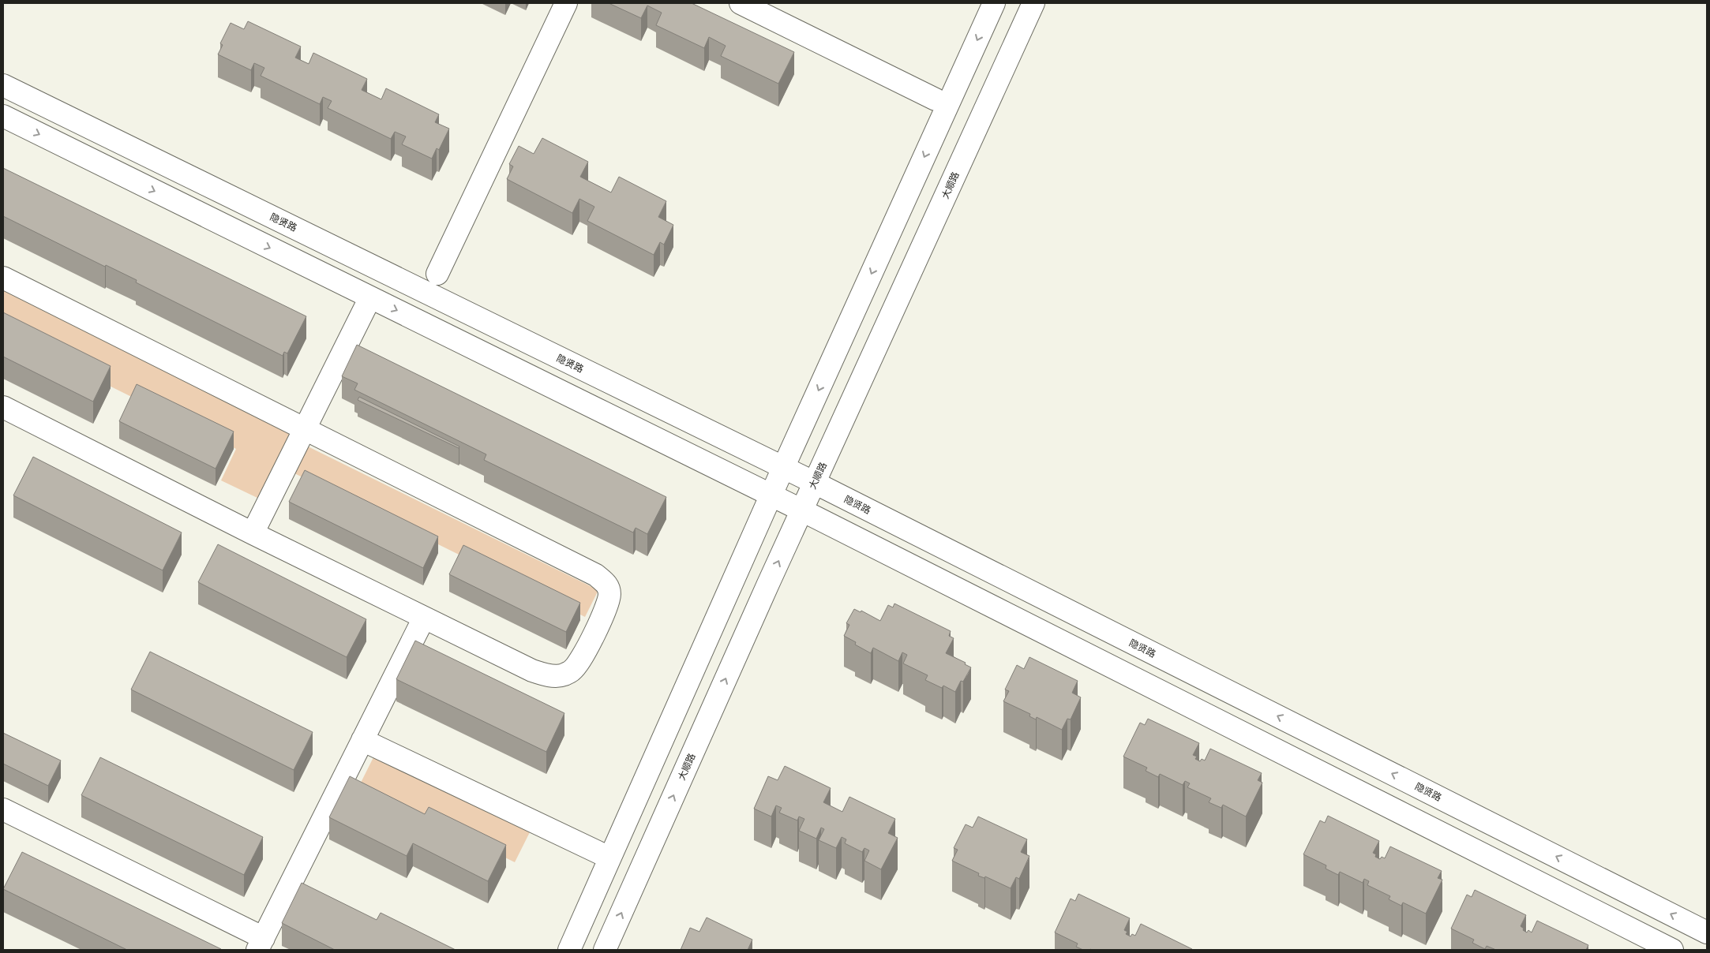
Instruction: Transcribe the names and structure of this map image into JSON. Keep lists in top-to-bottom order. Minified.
{"streets":{"street":["大顺路","隐贤路"]},"crossings":[["大顺路","隐贤路"]]}
